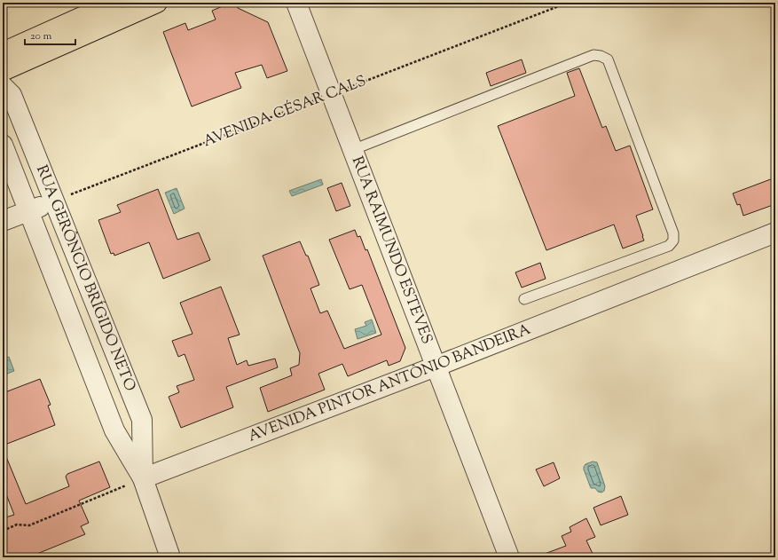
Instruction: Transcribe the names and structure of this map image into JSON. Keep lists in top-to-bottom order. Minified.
{"streets":{"street":["RUA RAIMUNDO ESTEVES","RUA GERÔNCIO BRÍGIDO NETO","AVENIDA PINTOR ANTÔNIO BANDEIRA"],"path":["AVENIDA CÉSAR CALS"]},"crossings":[["AVENIDA CÉSAR CALS","RUA RAIMUNDO ESTEVES"],["AVENIDA CÉSAR CALS","RUA GERÔNCIO BRÍGIDO NETO"],["RUA RAIMUNDO ESTEVES","AVENIDA PINTOR ANTÔNIO BANDEIRA"],["RUA GERÔNCIO BRÍGIDO NETO","AVENIDA PINTOR ANTÔNIO BANDEIRA"]],"scale_bar":"20 m"}
